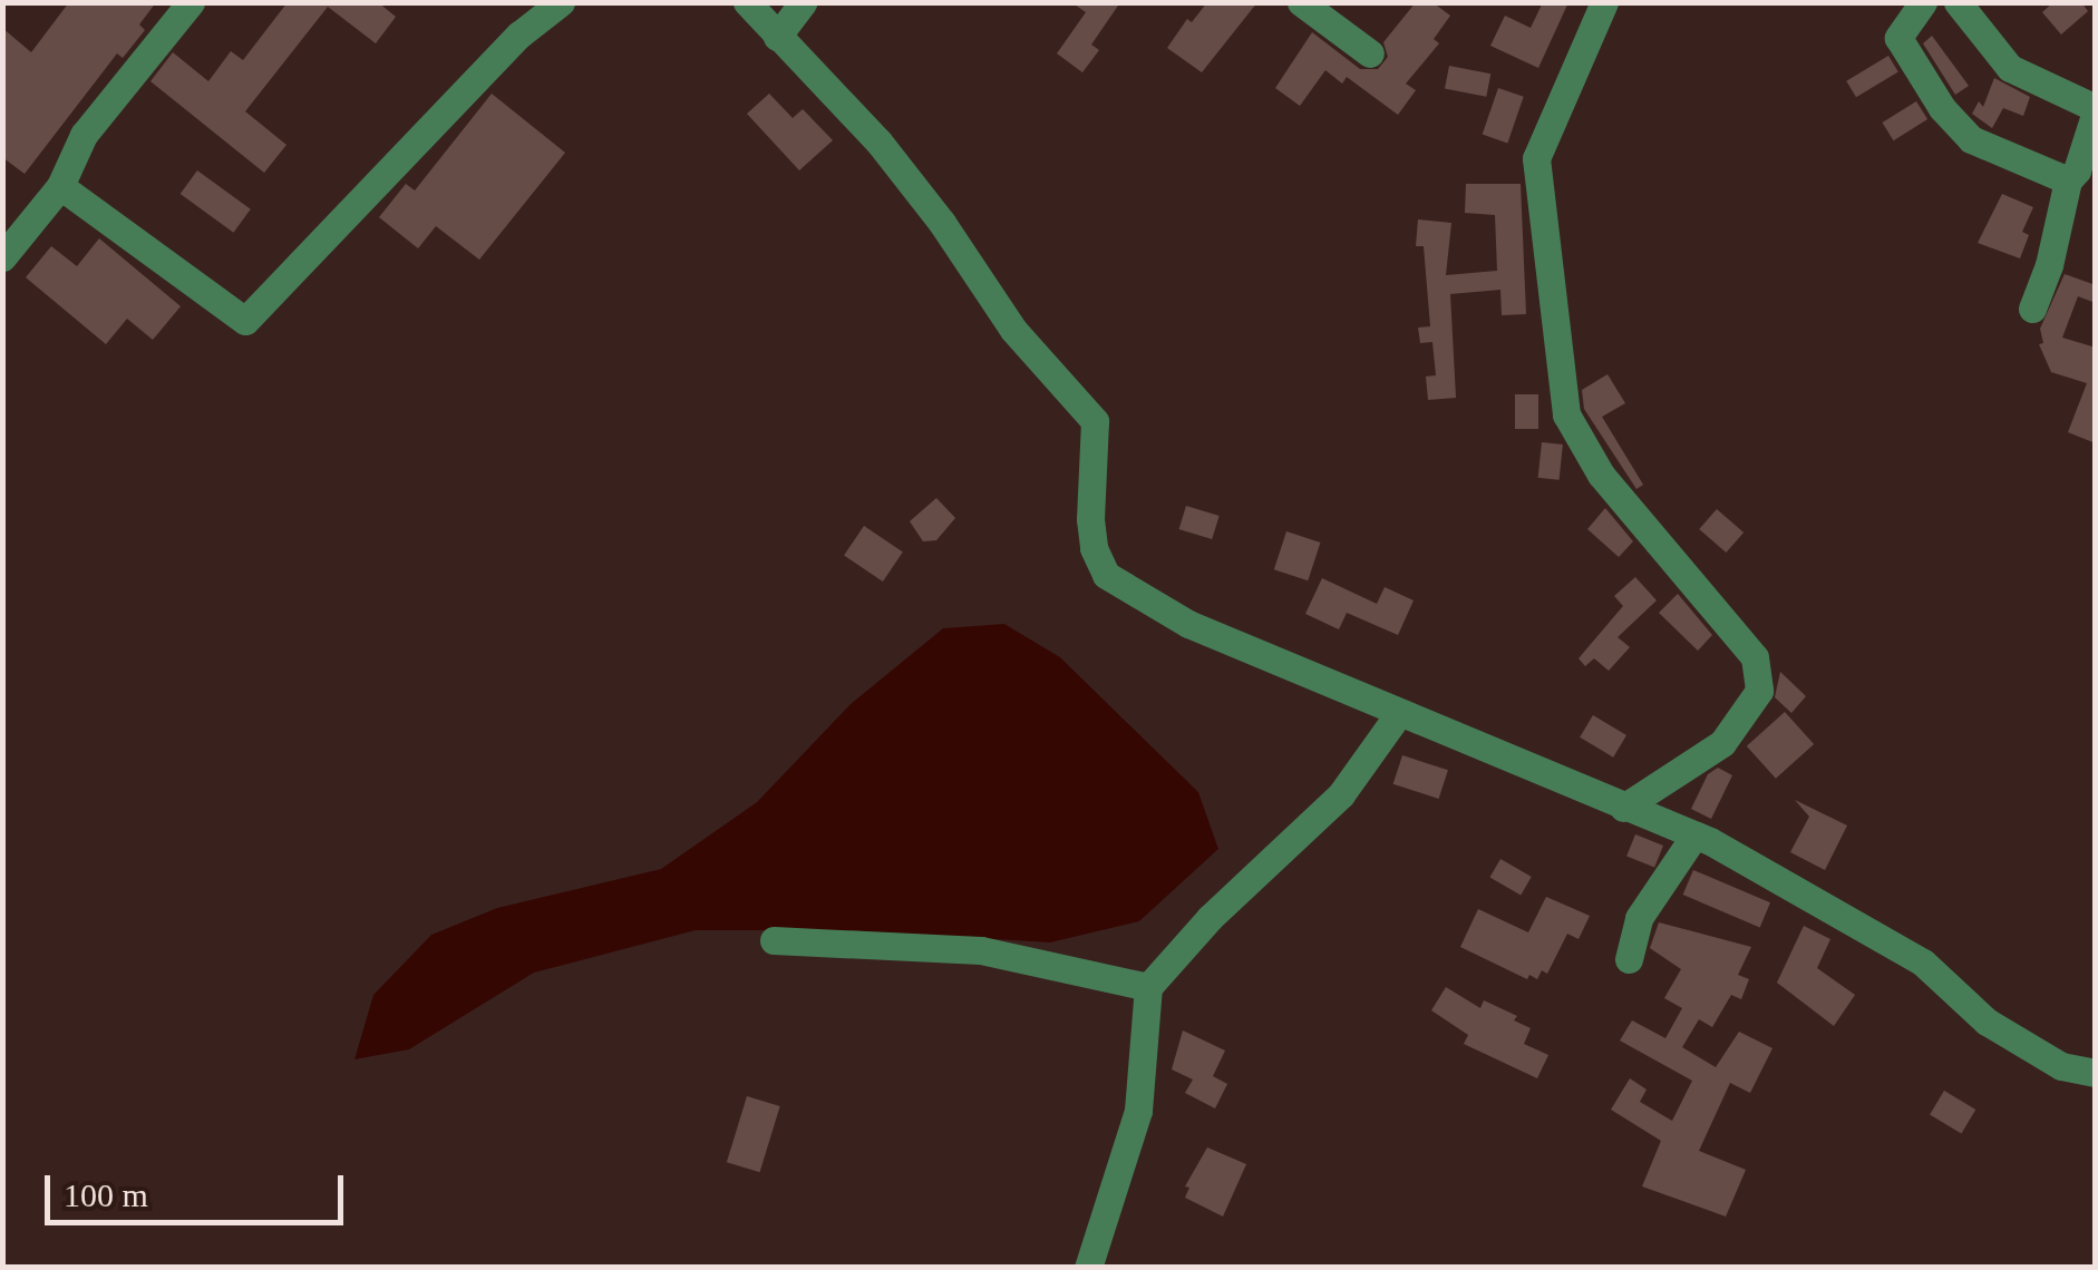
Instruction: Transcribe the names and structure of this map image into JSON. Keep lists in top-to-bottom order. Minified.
{"scale_bar":"100 m"}
